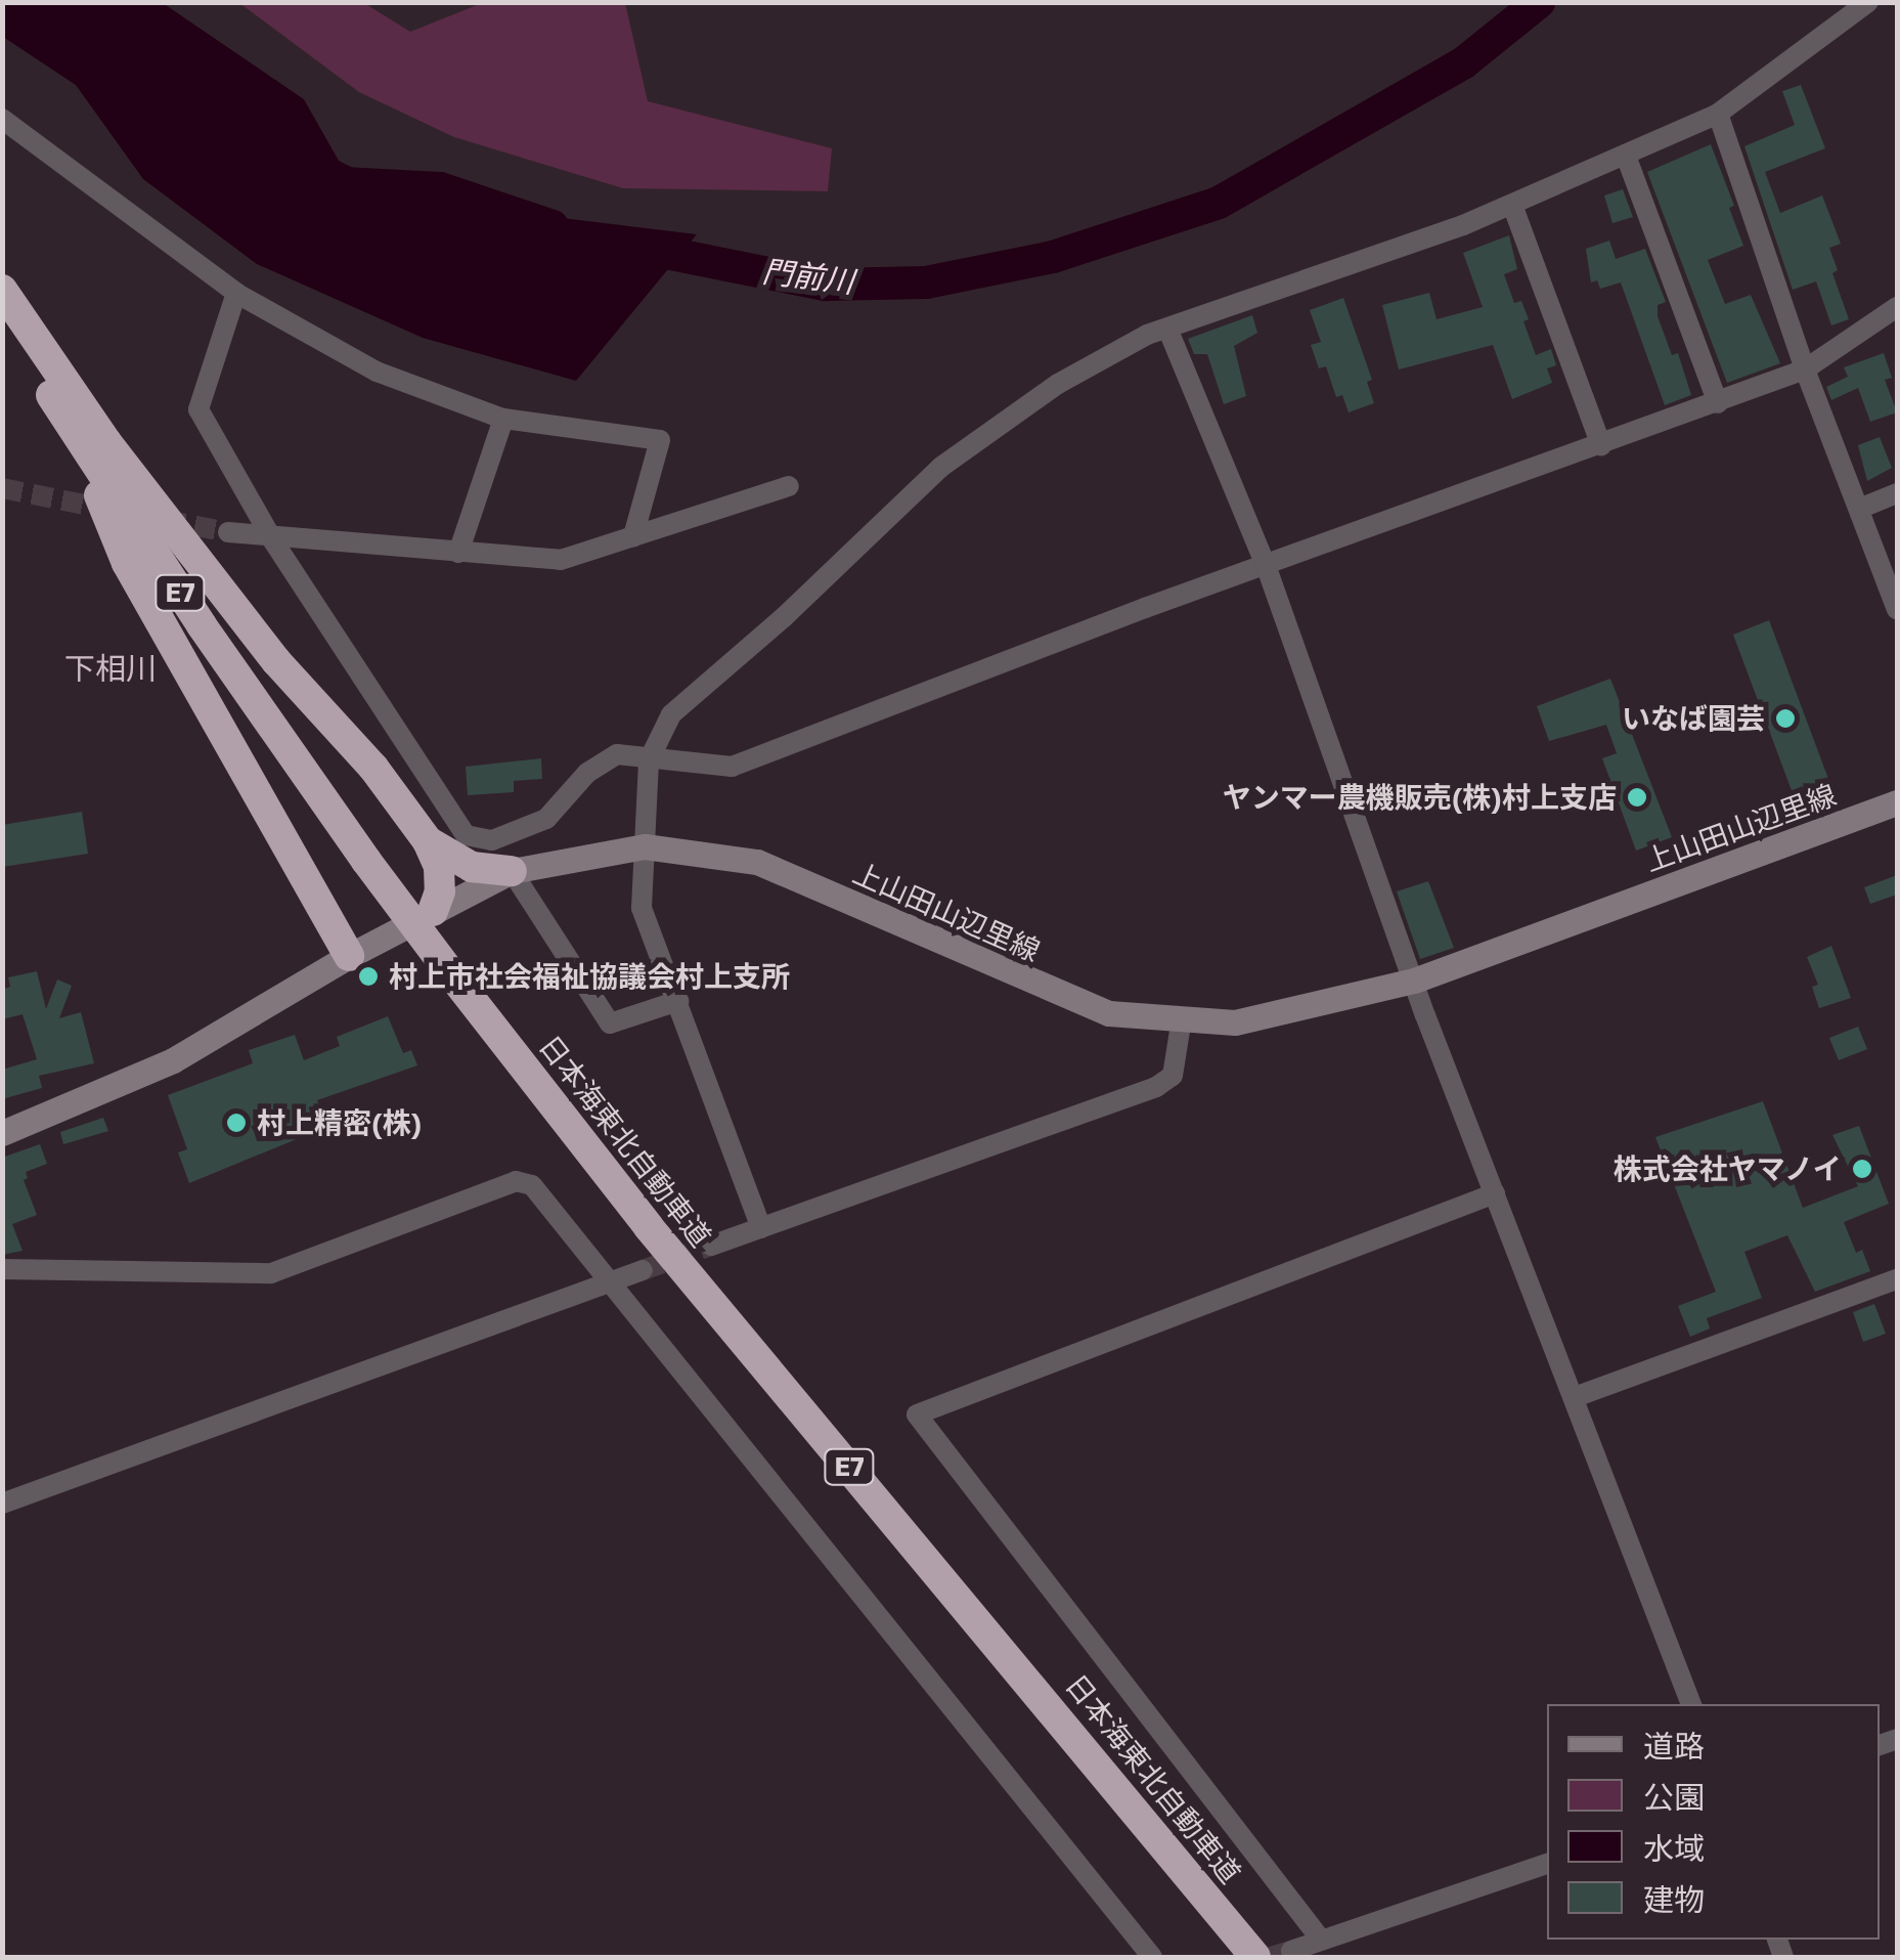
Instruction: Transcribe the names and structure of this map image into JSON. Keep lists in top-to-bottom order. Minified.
{"streets":{"highway":["E7","日本海東北自動車道"],"main road":["上山田山辺里線"]},"districts":["下相川"],"water":["門前川"],"places":["いなば園芸","ヤンマー農機販売(株)村上支店","村上市社会福祉協議会村上支所","村上精密(株)","株式会社ヤマノイ"],"legend":["道路","公園","水域","建物"]}
